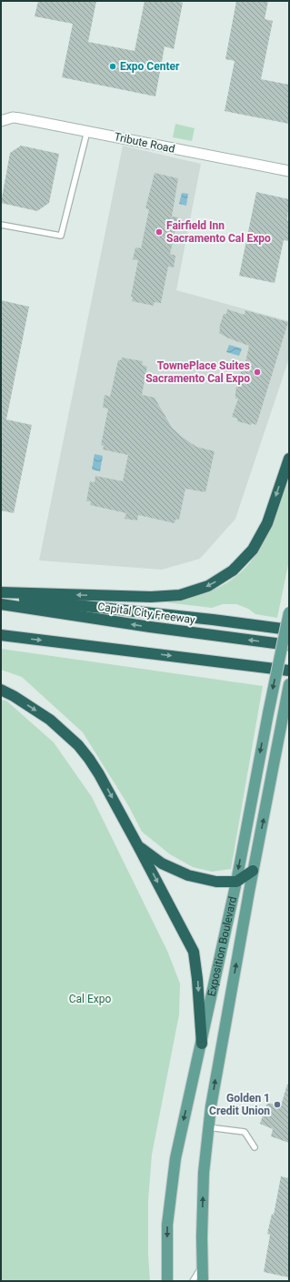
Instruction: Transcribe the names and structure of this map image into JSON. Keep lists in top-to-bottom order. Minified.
{"streets":{"highway":["Capital City Freeway"],"main road":["Exposition Boulevard"],"street":["Tribute Road"]},"parks":["Cal Expo"],"places":["Expo Center","Fairfield Inn Sacramento Cal Expo","TownePlace Suites Sacramento Cal Expo","Golden 1 Credit Union"]}
